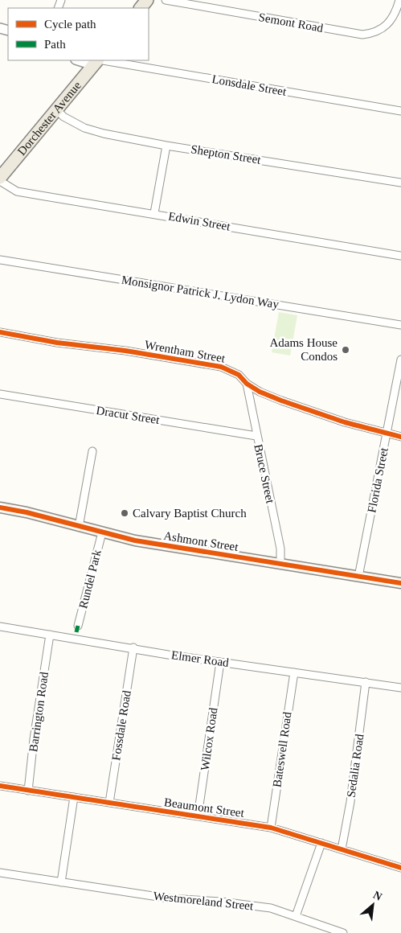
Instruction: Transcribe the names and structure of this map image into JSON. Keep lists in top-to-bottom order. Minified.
{"streets":{"main road":["Dorchester Avenue","Ashmont Street"],"street":["Semont Road","Lonsdale Street","Shepton Street","Edwin Street","Monsignor Patrick J. Lydon Way","Wrentham Street","Dracut Street","Bruce Street","Florida Street","Rundel Park","Elmer Road","Barrington Road","Fossdale Road","Wilcox Road","Bateswell Road","Sedalia Road","Beaumont Street","Westmoreland Street"]},"crossings":[["Lonsdale Street","Dorchester Avenue"],["Dorchester Avenue","Shepton Street"],["Wrentham Street","Bruce Street"],["Wrentham Street","Florida Street"],["Dracut Street","Bruce Street"],["Bruce Street","Ashmont Street"],["Florida Street","Ashmont Street"],["Ashmont Street","Rundel Park"],["Elmer Road","Barrington Road"],["Elmer Road","Fossdale Road"],["Elmer Road","Wilcox Road"],["Elmer Road","Bateswell Road"],["Elmer Road","Sedalia Road"],["Barrington Road","Beaumont Street"],["Fossdale Road","Beaumont Street"],["Wilcox Road","Beaumont Street"],["Bateswell Road","Beaumont Street"],["Sedalia Road","Beaumont Street"]],"places":["Adams House Condos","Calvary Baptist Church"],"legend":["Cycle path","Path"],"north":"top right"}
